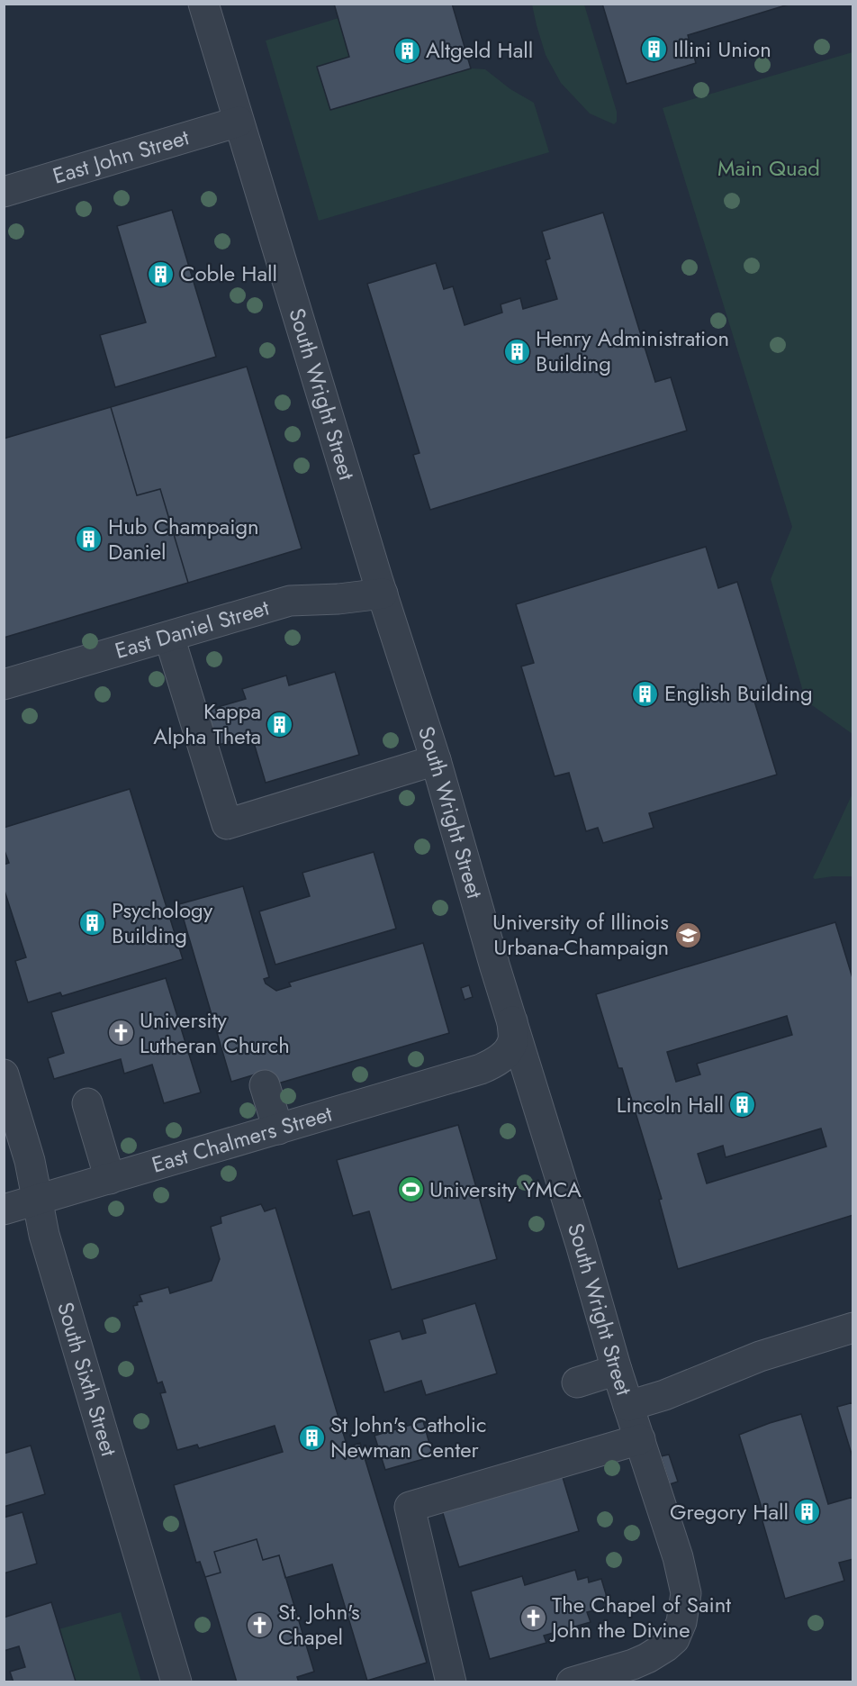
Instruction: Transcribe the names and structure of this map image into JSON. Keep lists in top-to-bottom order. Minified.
{"streets":{"street":["East John Street","South Wright Street","East Daniel Street","East Chalmers Street","South Sixth Street"]},"crossings":[["East John Street","South Wright Street"],["South Wright Street","East Daniel Street"],["South Wright Street","East Chalmers Street"],["East Chalmers Street","South Sixth Street"]],"parks":["Main Quad"],"places":{"building":["Illini Union","Altgeld Hall","Coble Hall","Henry Administration Building","Hub Champaign Daniel","English Building","Kappa Alpha Theta","Psychology Building","Lincoln Hall","St John's Catholic Newman Center","Gregory Hall"],"school or university":["University of Illinois Urbana-Champaign"],"church":["University Lutheran Church","The Chapel of Saint John the Divine","St. John's Chapel"],"sports":["University YMCA"]}}
